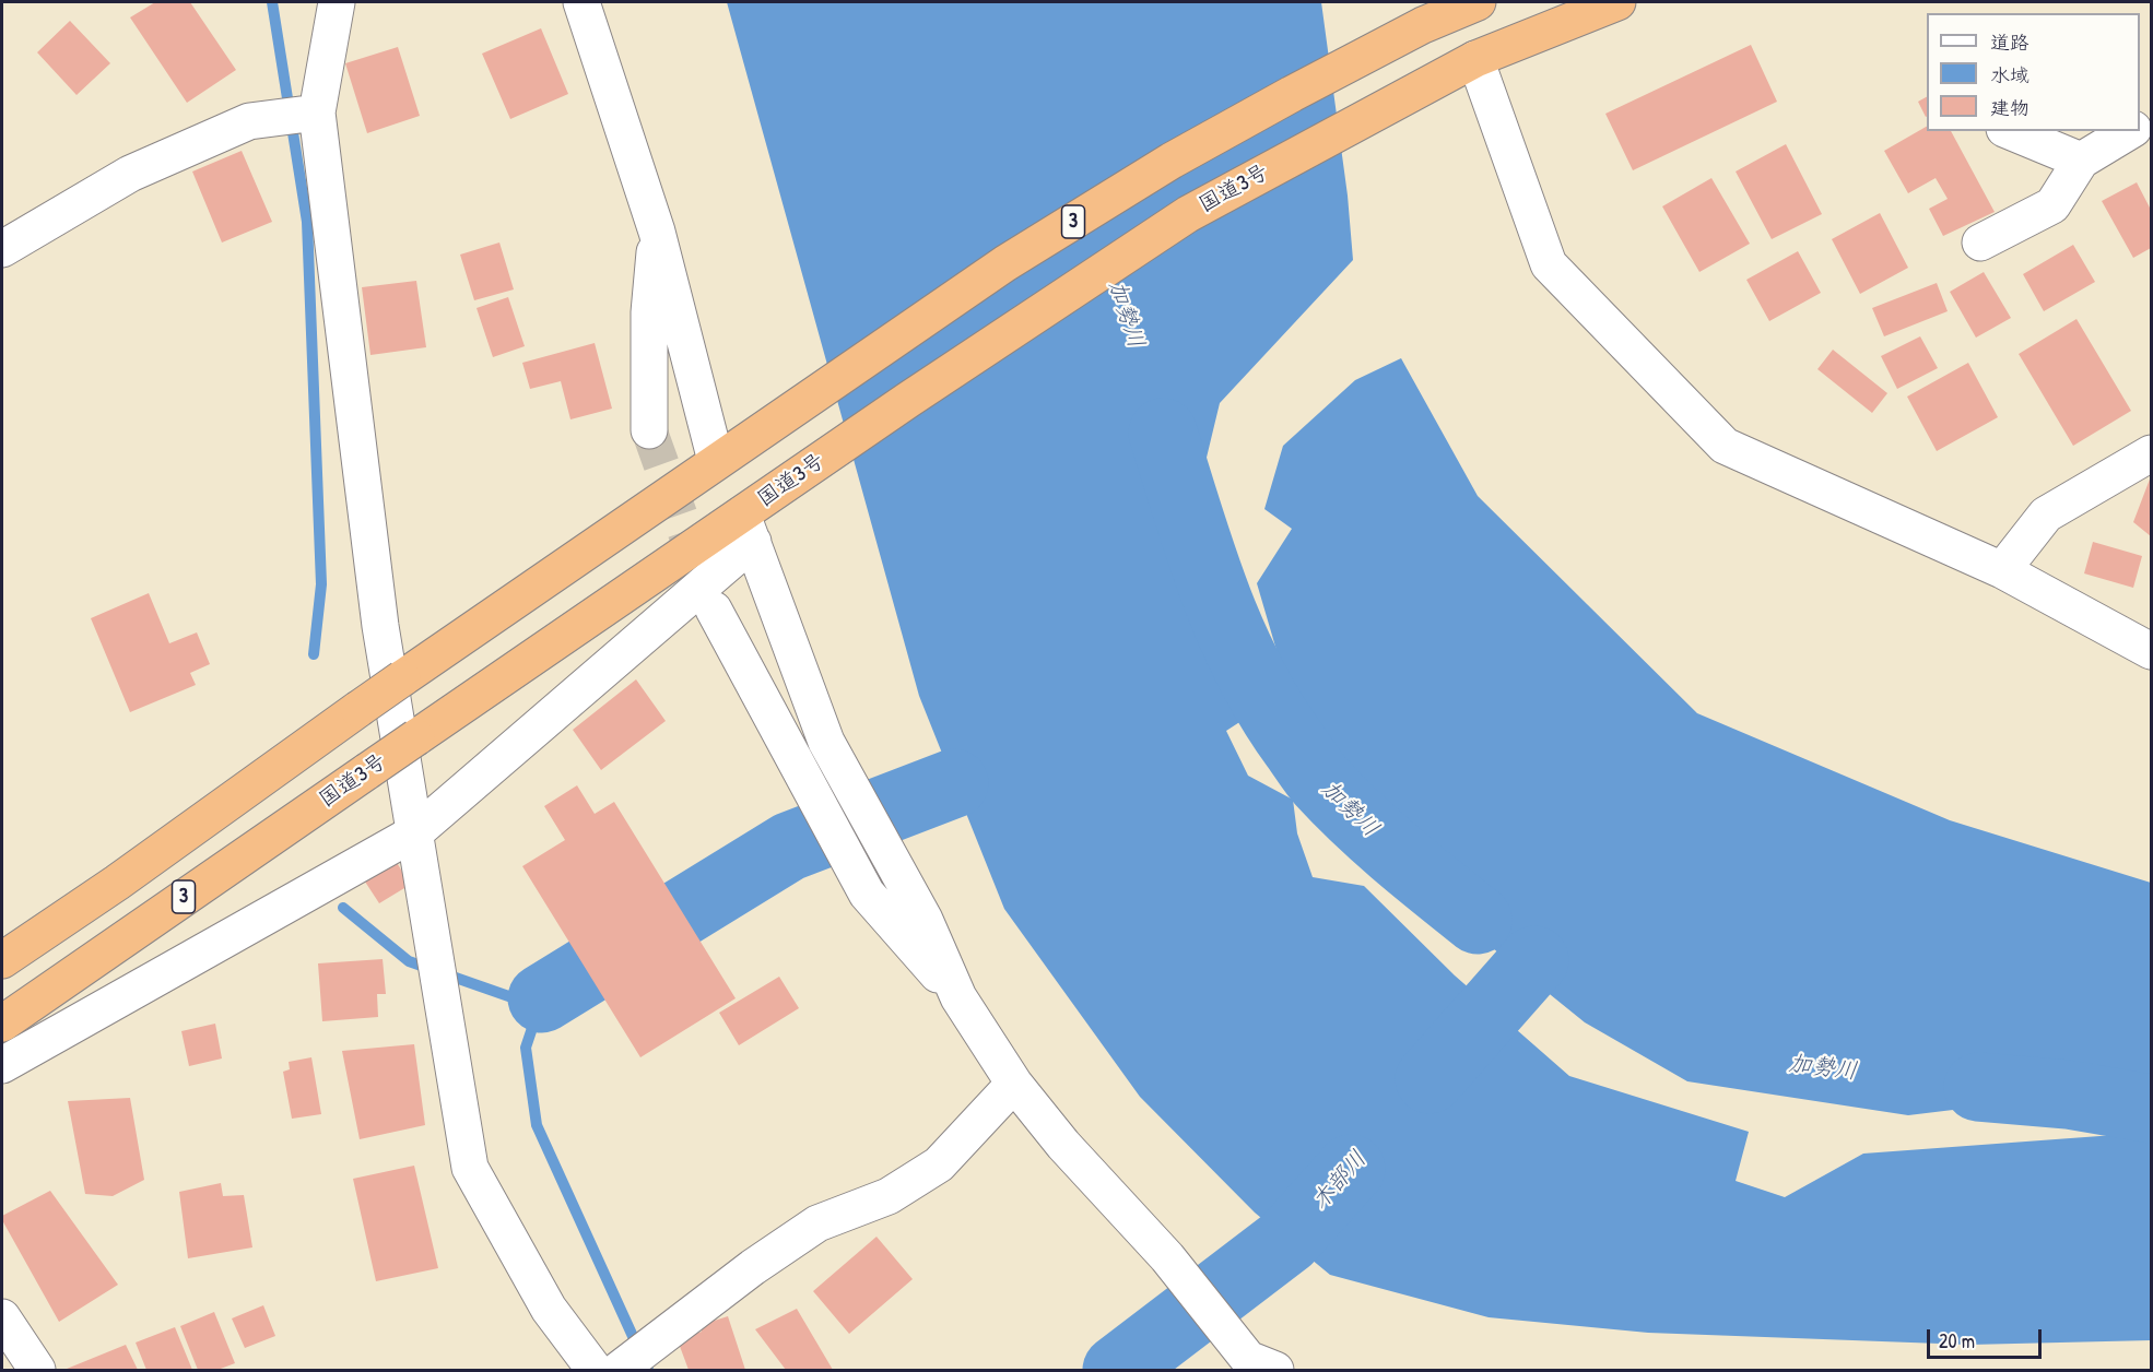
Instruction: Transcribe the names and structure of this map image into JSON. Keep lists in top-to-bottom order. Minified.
{"streets":{"highway":["国道3号","3"]},"water":["加勢川","木部川"],"legend":["道路","水域","建物"],"scale_bar":"20 m"}
